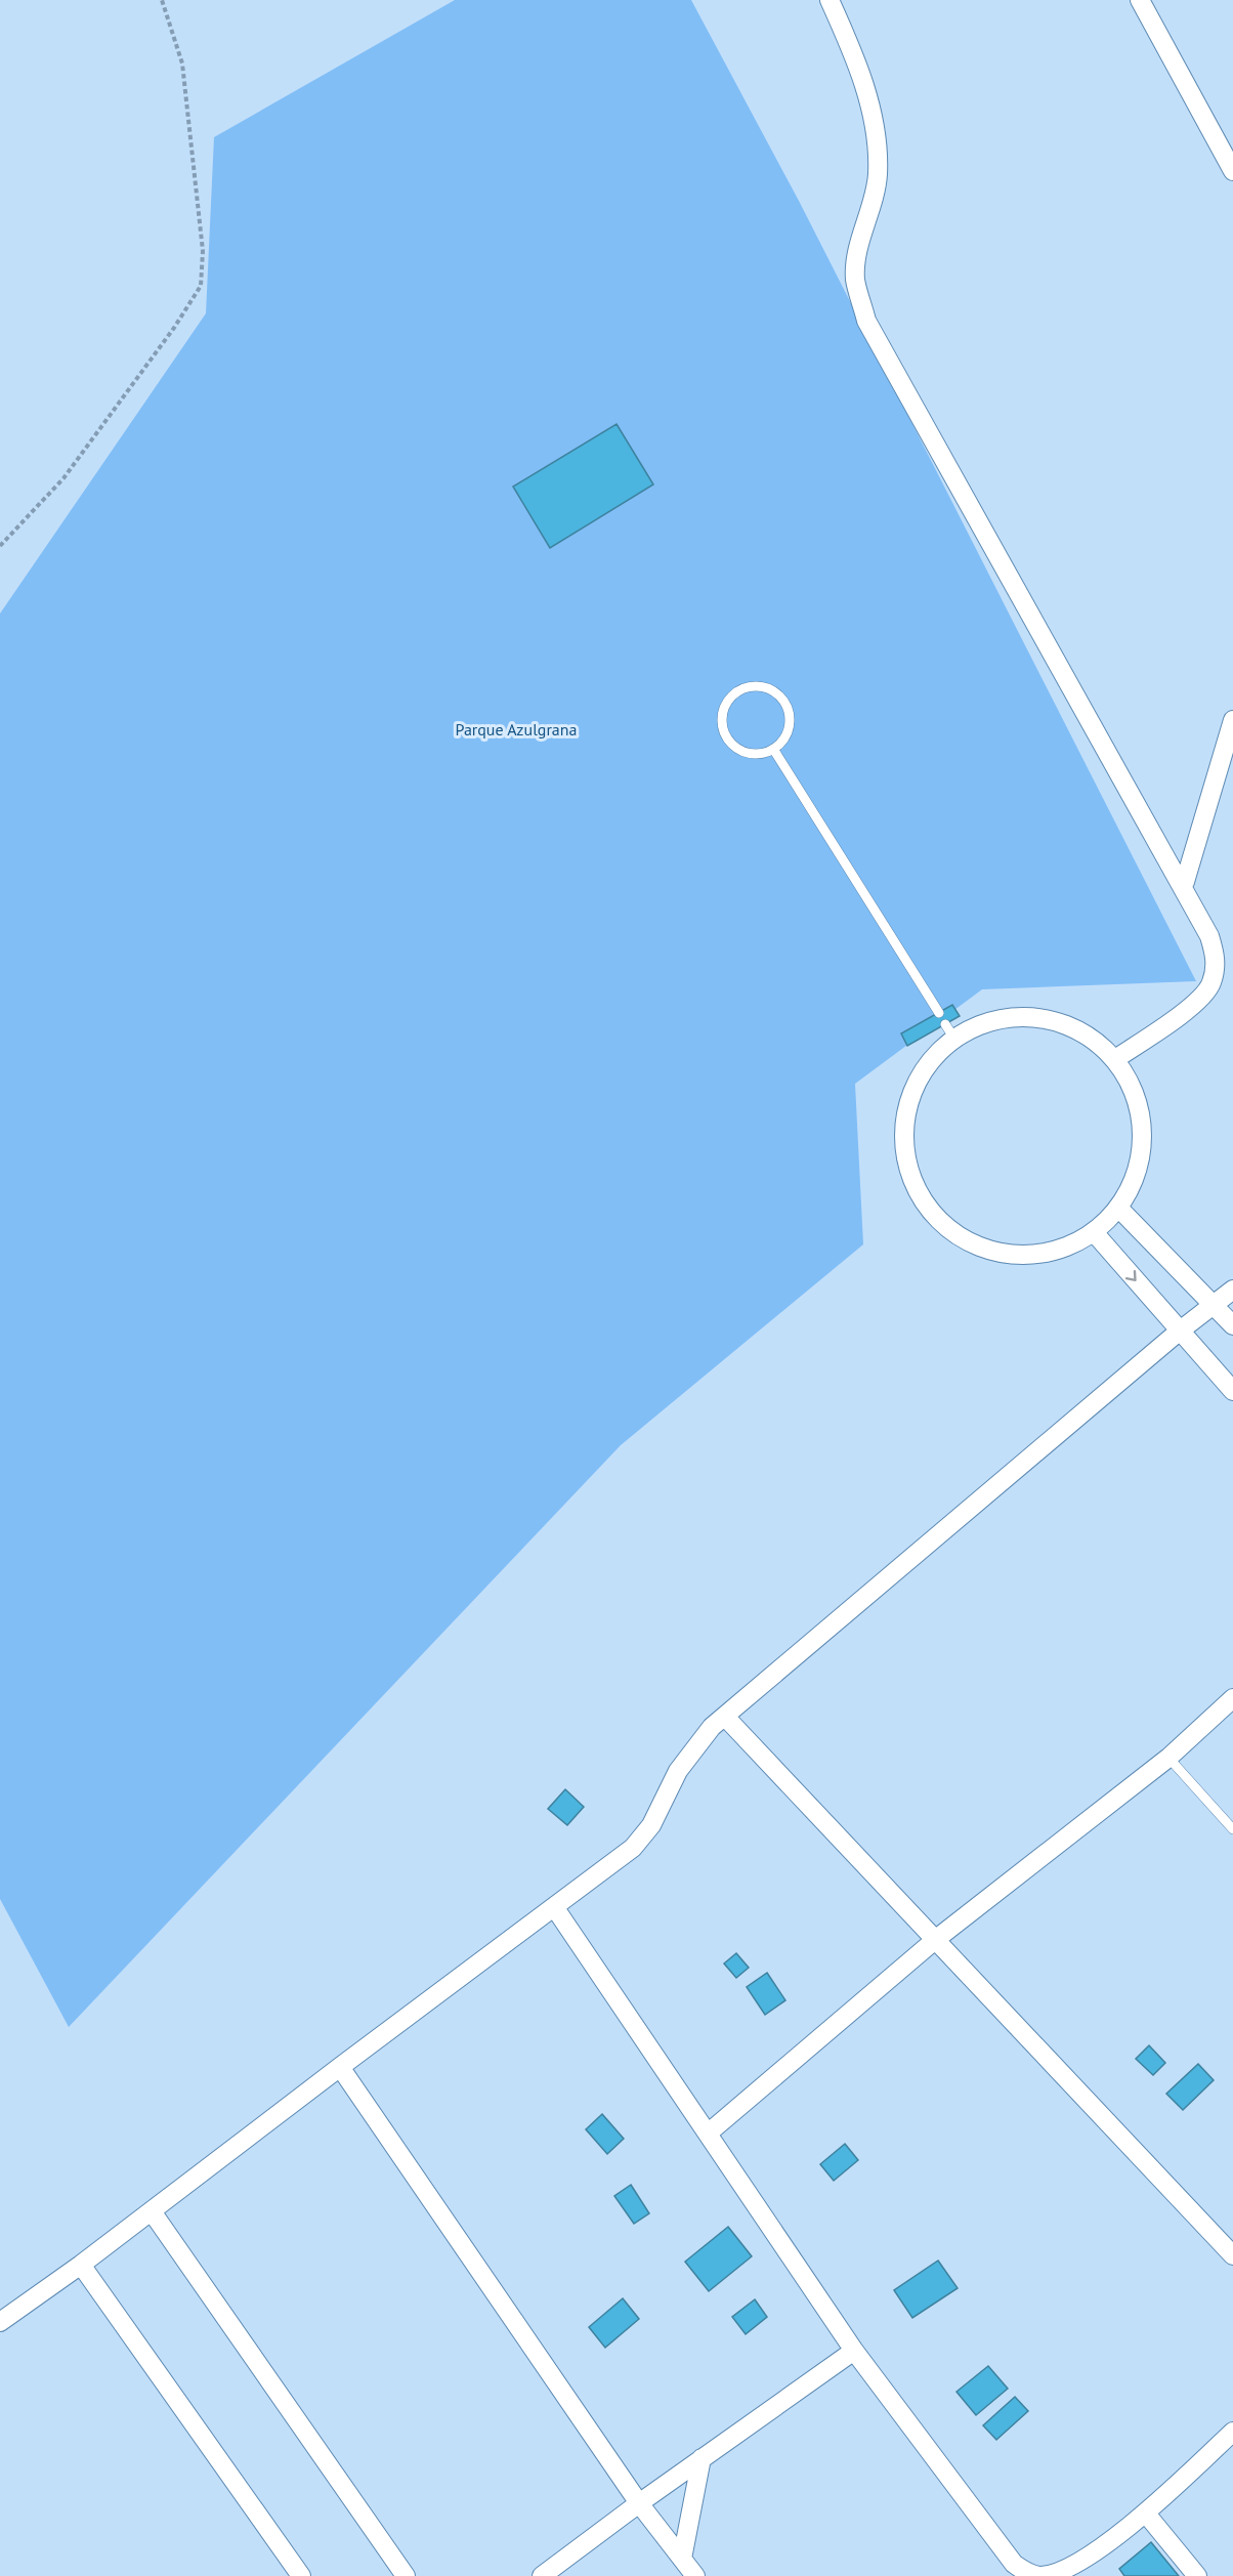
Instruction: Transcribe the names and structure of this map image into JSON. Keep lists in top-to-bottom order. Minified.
{"parks":["Parque Azulgrana"]}
